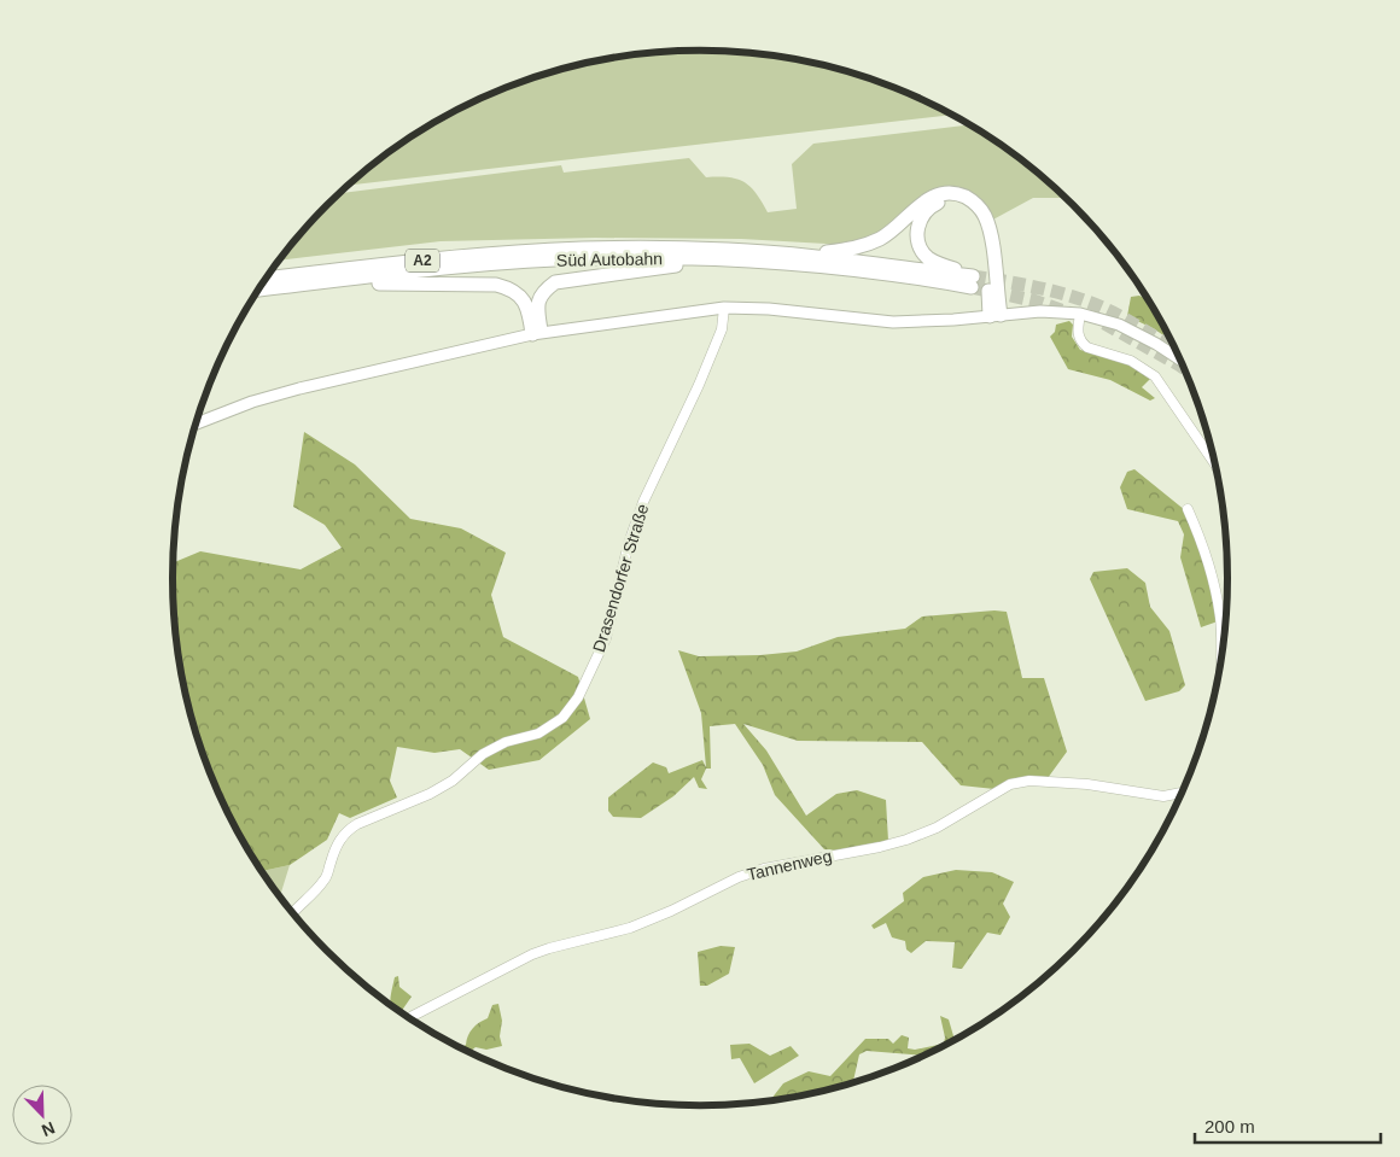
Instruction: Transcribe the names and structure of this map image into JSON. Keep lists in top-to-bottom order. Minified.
{"streets":{"highway":["Süd Autobahn","A2"],"street":["Drasendorfer Straße","Tannenweg"]},"scale_bar":"200 m","north":"bottom right"}
